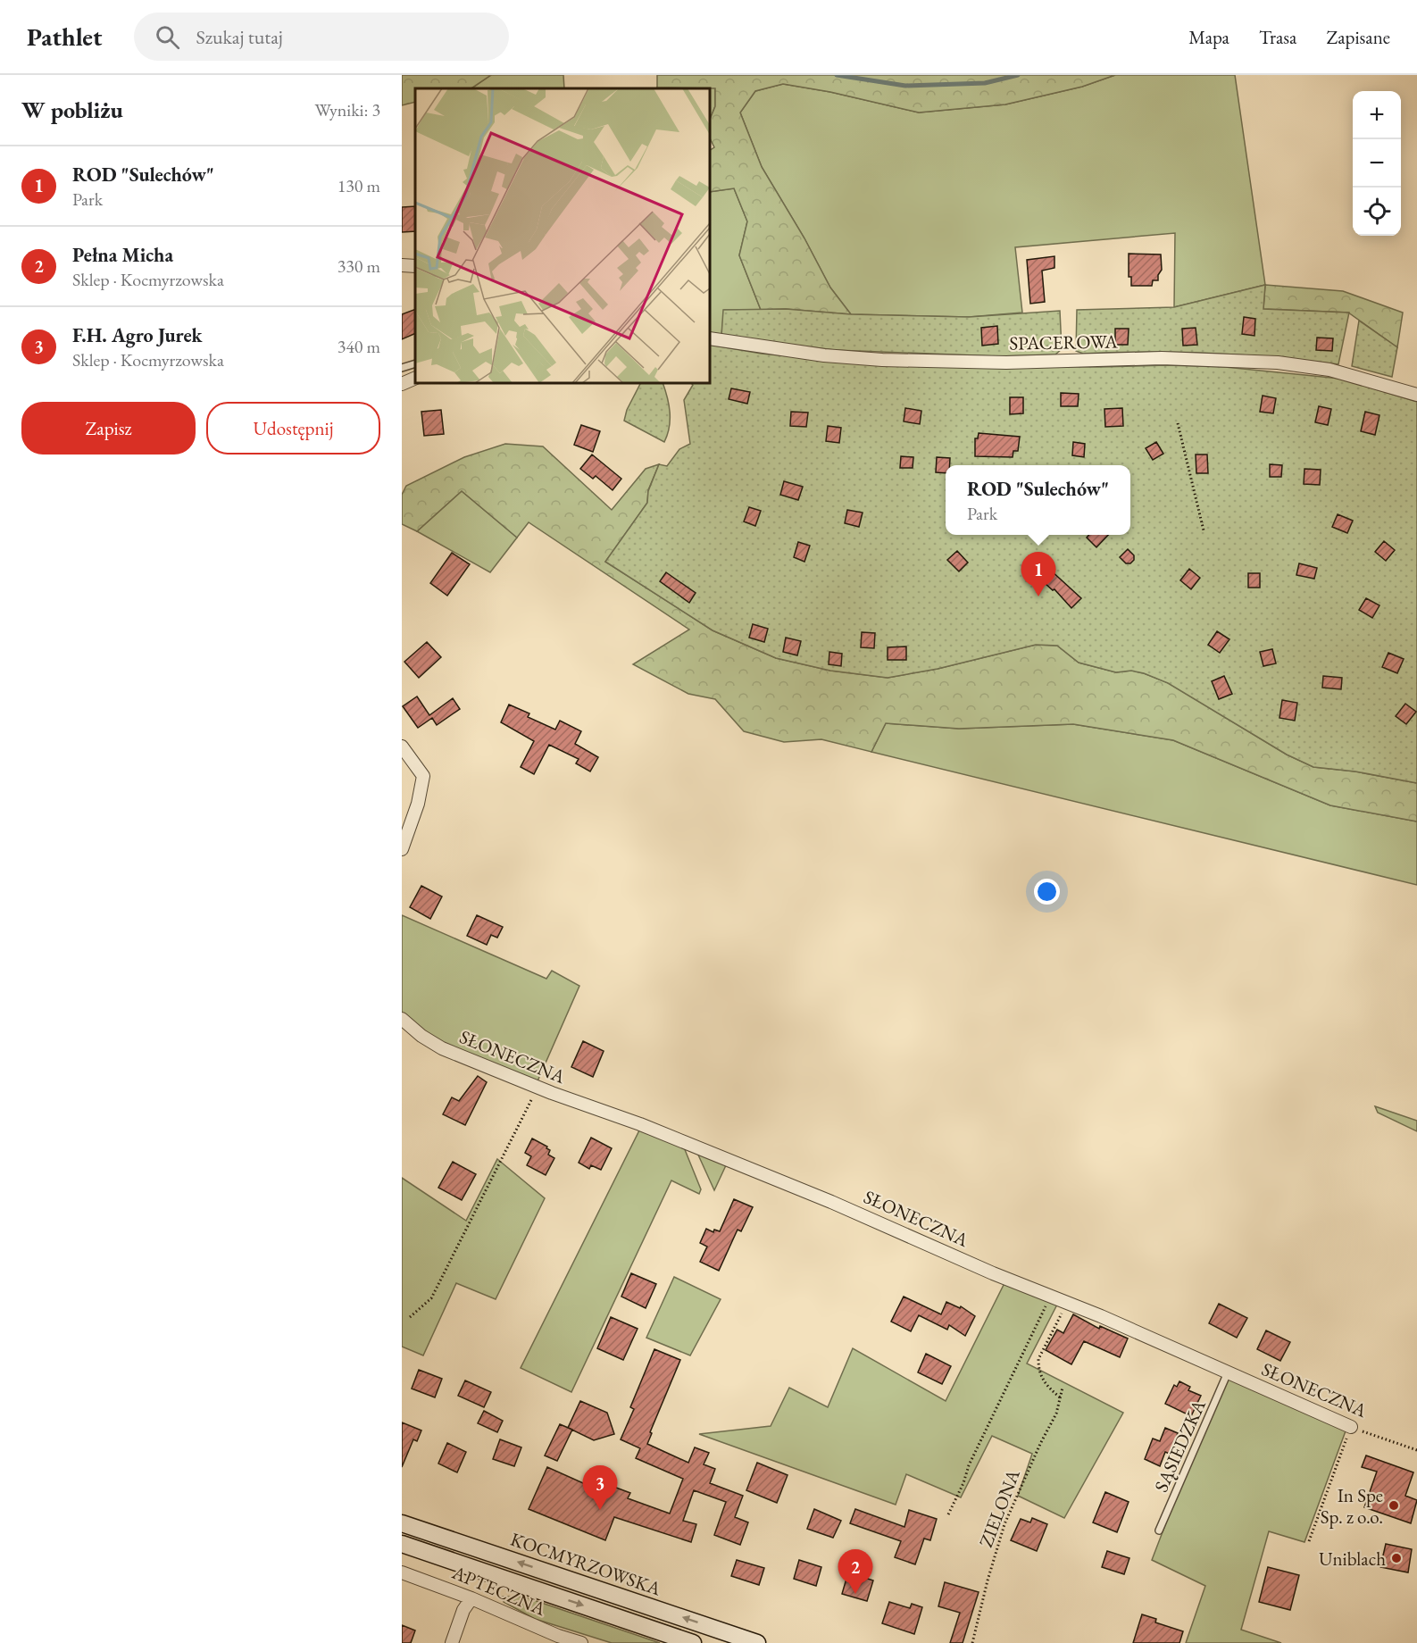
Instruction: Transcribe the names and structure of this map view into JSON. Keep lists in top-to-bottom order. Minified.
{"streets":{"main road":["KOCMYRZOWSKA"],"street":["SPACEROWA","SŁONECZNA","APTECZNA"],"lane":["SĄSIEDZKA"],"path":["ZIELONA"]},"crossings":[["SŁONECZNA","SĄSIEDZKA"]],"places":["In Spe Sp. z o.o.","Uniblach"],"page":{"header":"Pathlet","search":"Szukaj tutaj","nav":["Mapa","Trasa","Zapisane"],"heading":["W pobliżu","Wyniki: 3"],"map_buttons":["+","−"],"list":[{"mark":"1","name":"ROD \"Sulechów\"","note":"Park","value":"130 m"},{"mark":"2","name":"Pełna Micha","note":"Sklep · Kocmyrzowska","value":"330 m"},{"mark":"3","name":"F.H. Agro Jurek","note":"Sklep · Kocmyrzowska","value":"340 m"}],"buttons":["Zapisz","Udostępnij"],"popup":["ROD \"Sulechów\"","Park"],"pins":["1","3","2"]}}
